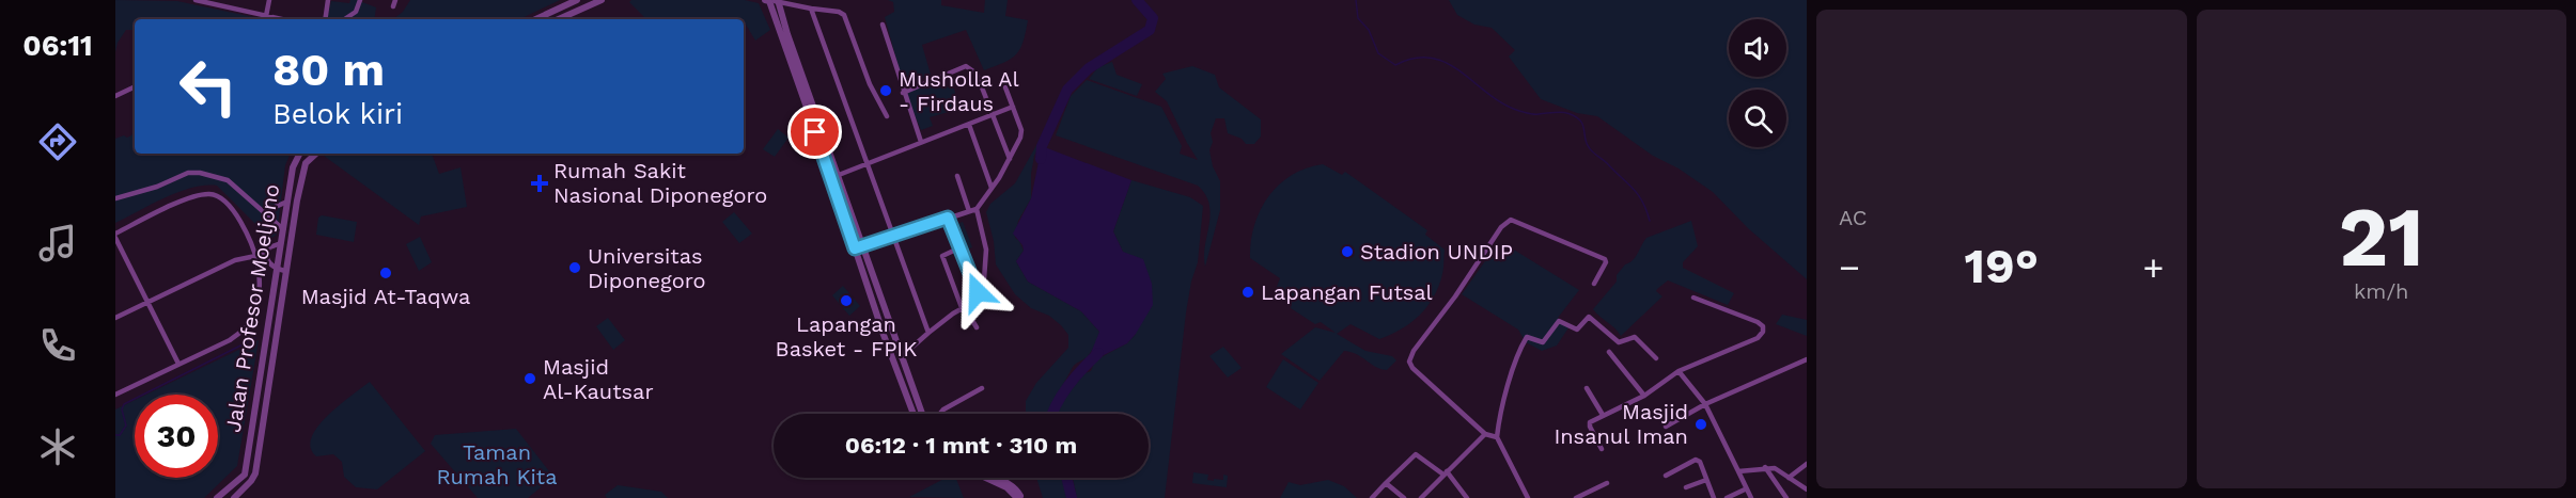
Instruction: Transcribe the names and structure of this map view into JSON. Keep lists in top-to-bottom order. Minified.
{"streets":{"street":["Jalan Profesor Moeljono"]},"parks":["Taman Rumah Kita"],"places":{"other":["Musholla Al - Firdaus","Stadion UNDIP","Universitas Diponegoro","Masjid At-Taqwa","Lapangan Futsal","Lapangan Basket - FPIK","Masjid Al-Kautsar","Masjid Insanul Iman"],"health":["Rumah Sakit Nasional Diponegoro"]},"page":{"tabs":"06:11","tile":["AC",["21","km/h"]],"turn":["80 m","Belok kiri"],"heat":["−","19°","+"],"limit":"30","trip":"06:12 · 1 mnt · 310 m"}}
